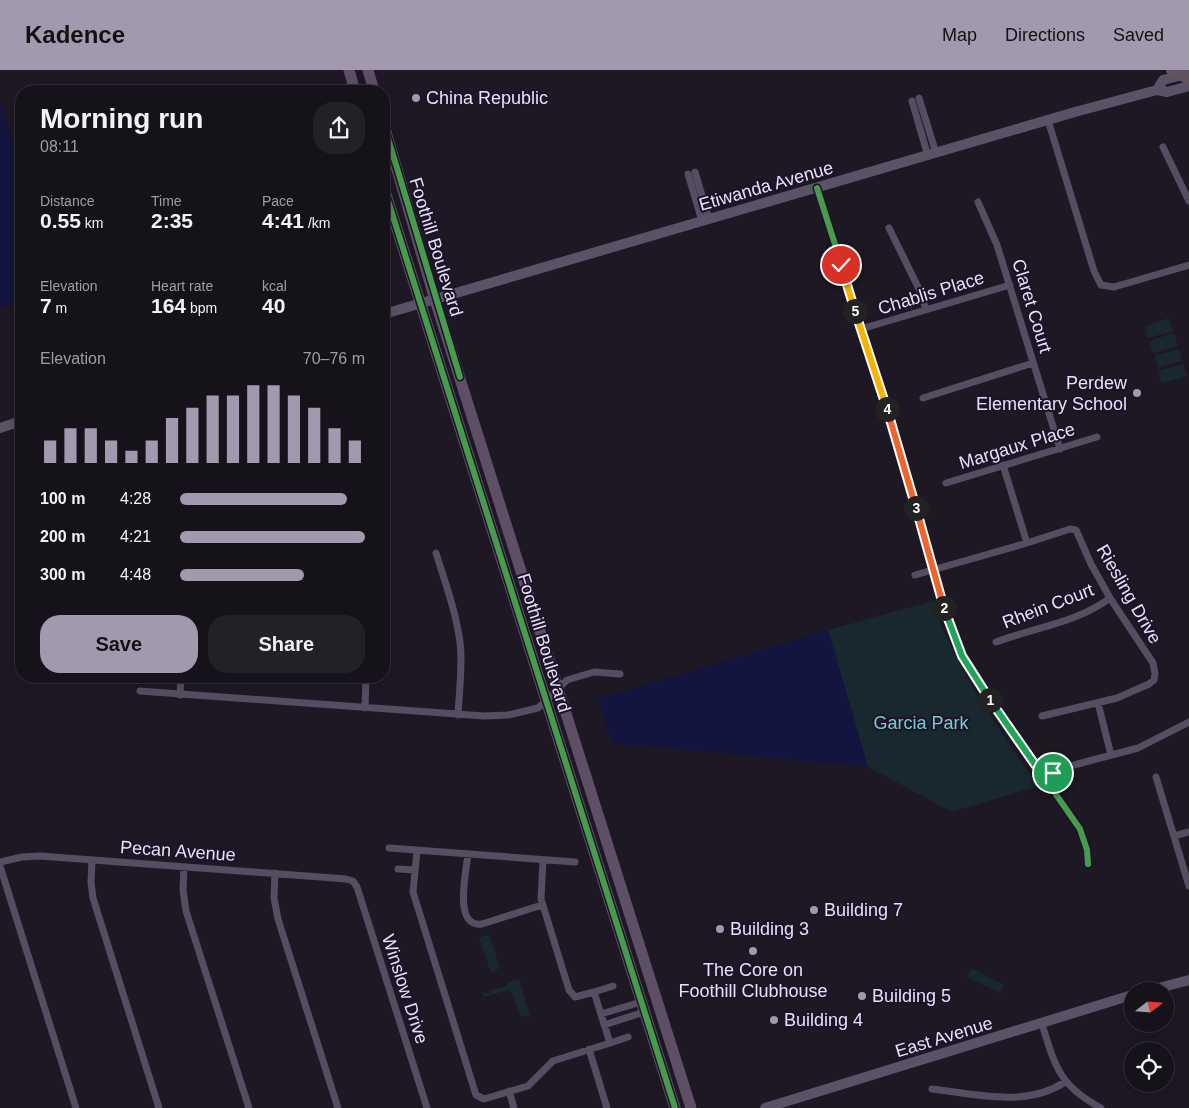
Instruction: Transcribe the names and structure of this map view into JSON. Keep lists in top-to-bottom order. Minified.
{"streets":{"main road":["Etiwanda Avenue","Foothill Boulevard","East Avenue"],"street":["Chablis Place","Claret Court","Margaux Place","Riesling Drive","Rhein Court","Pecan Avenue","Winslow Drive"]},"crossings":[["Etiwanda Avenue","Foothill Boulevard"],["Chablis Place","Claret Court"],["Claret Court","Margaux Place"],["Riesling Drive","Rhein Court"],["Pecan Avenue","Winslow Drive"]],"parks":["Garcia Park"],"places":["China Republic","Perdew Elementary School","Building 7","Building 3","The Core on Foothill Clubhouse","Building 5","Building 4"],"north":"right","page":{"header":"Kadence","nav":["Map","Directions","Saved"],"heading":["Morning run","08:11"],"stats":[["Distance","0.55 km"],["Time","2:35"],["Pace","4:41 /km"],["Elevation","7 m"],["Heart rate","164 bpm"],["kcal","40"]],"pins":["5","4","3","2","1"],"chart":["Elevation","70–76 m"],"list":[{"name":"100 m","note":"4:28"},{"name":"200 m","note":"4:21"},{"name":"300 m","note":"4:48"}],"buttons":["Save","Share"]}}
